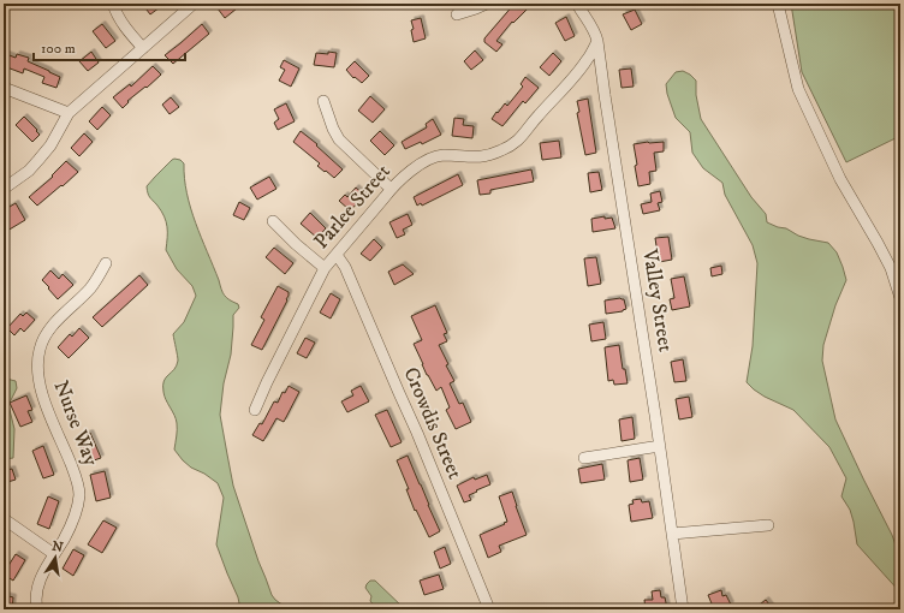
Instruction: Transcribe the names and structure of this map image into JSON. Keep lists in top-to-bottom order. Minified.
{"streets":{"street":["Parlee Street","Valley Street","Nurse Way","Crowdis Street"]},"crossings":[["Parlee Street","Valley Street"],["Parlee Street","Crowdis Street"]],"scale_bar":"100 m","north":"top"}
